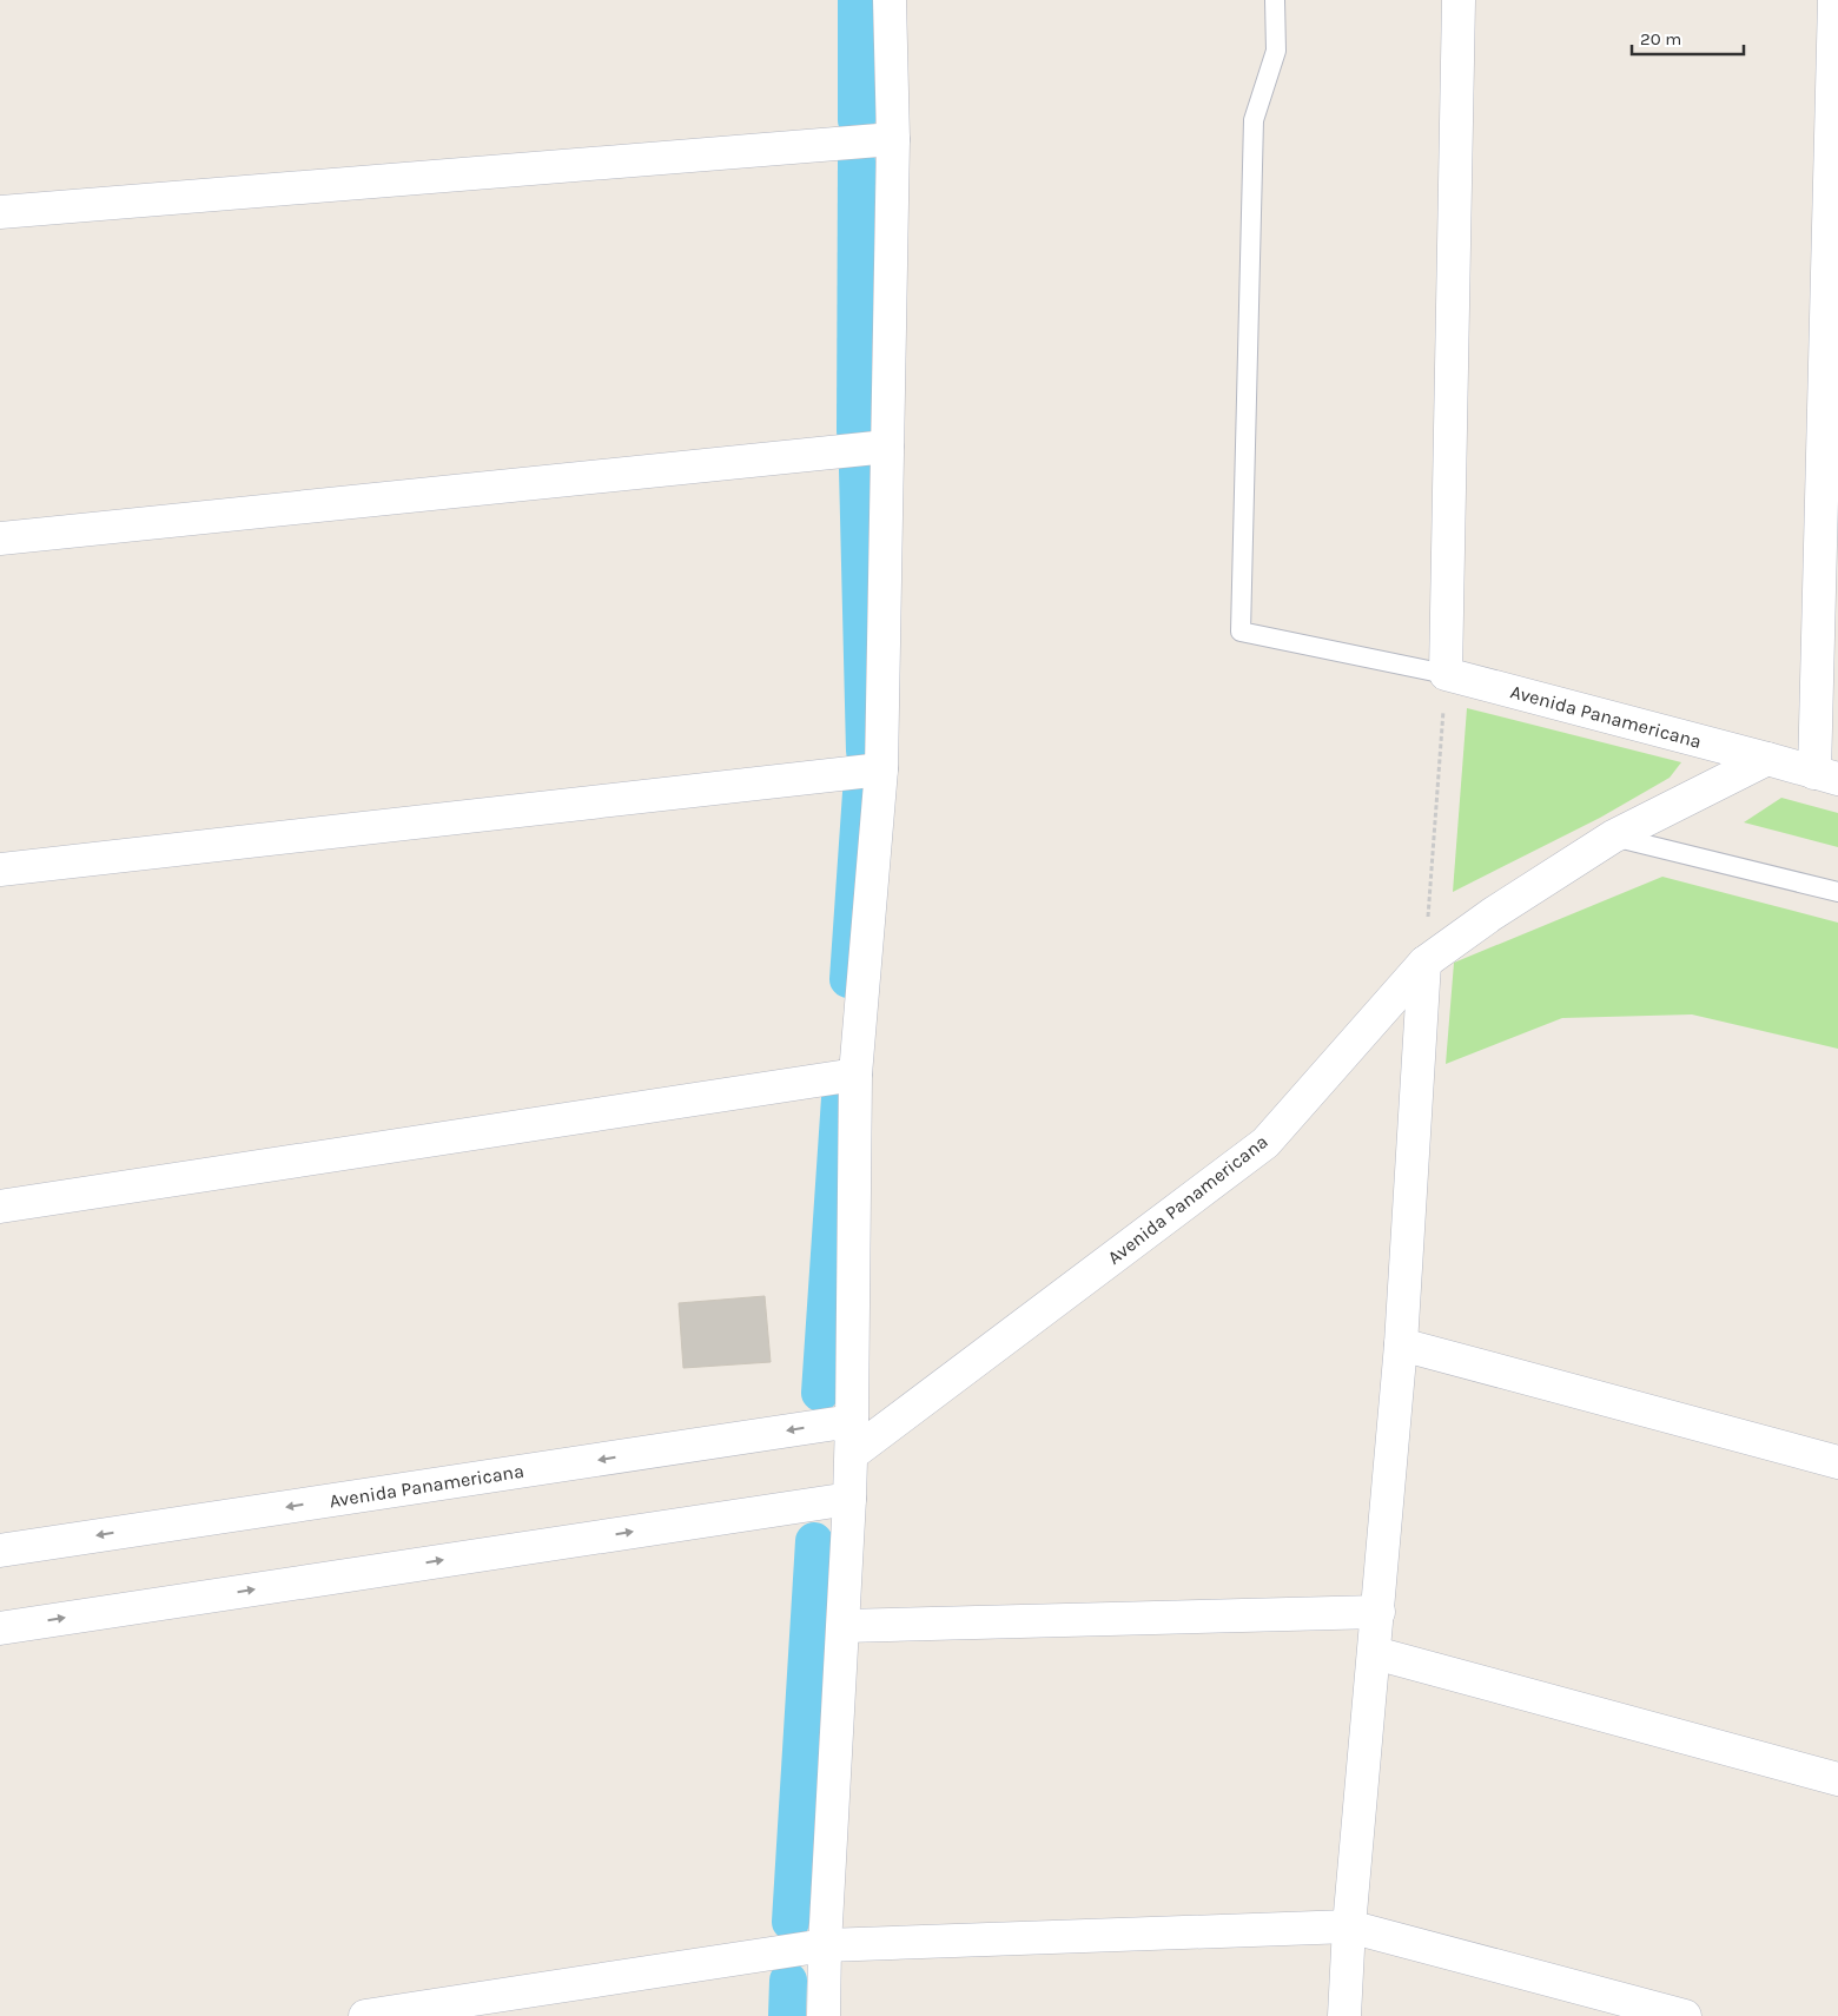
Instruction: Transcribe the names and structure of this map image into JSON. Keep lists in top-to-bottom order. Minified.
{"streets":{"street":["Avenida Panamericana"]},"scale_bar":"20 m"}
